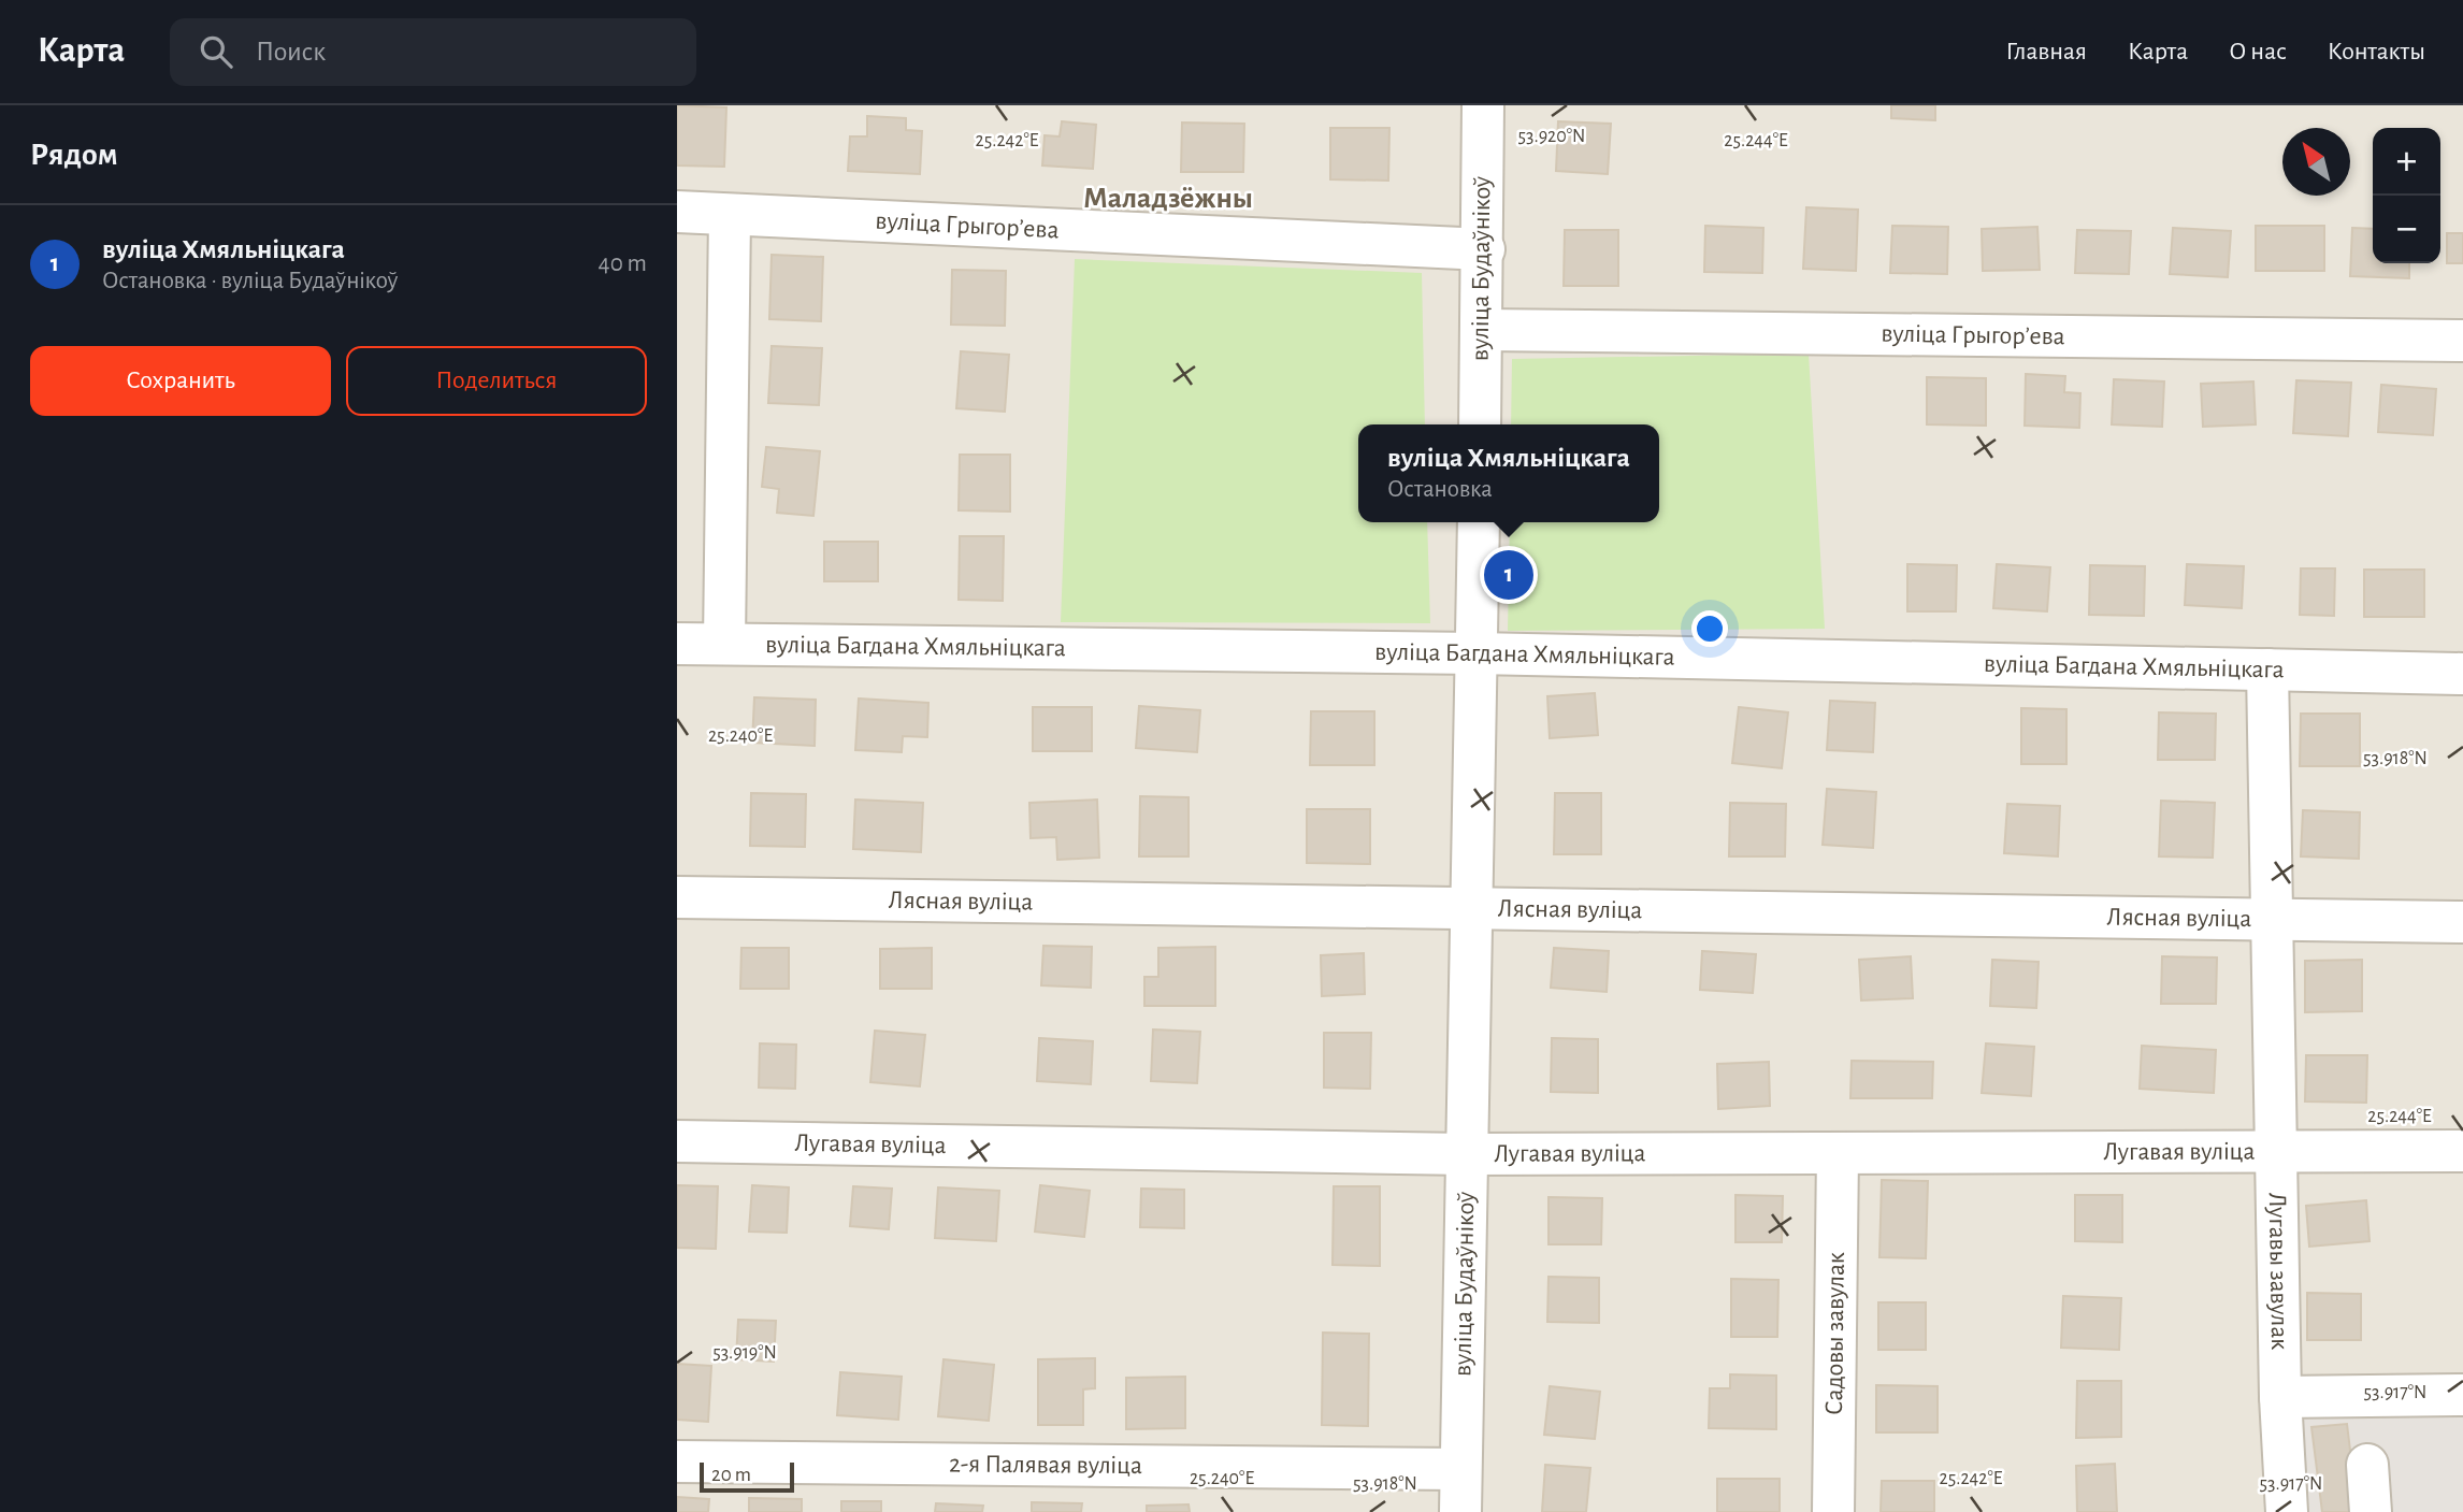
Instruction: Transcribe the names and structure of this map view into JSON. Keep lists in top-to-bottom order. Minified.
{"streets":{"street":["вуліца Грыгорʼева","вуліца Будаўнікоў","вуліца Багдана Хмяльніцкага","Лясная вуліца","Лугавая вуліца","Лугавы завулак","Садовы завулак","2-я Палявая вуліца"]},"crossings":[["вуліца Грыгорʼева","вуліца Будаўнікоў"],["вуліца Будаўнікоў","вуліца Багдана Хмяльніцкага"],["вуліца Будаўнікоў","Лясная вуліца"],["вуліца Будаўнікоў","Лугавая вуліца"],["вуліца Будаўнікоў","2-я Палявая вуліца"],["вуліца Багдана Хмяльніцкага","Лугавы завулак"],["Лясная вуліца","Лугавы завулак"],["Лугавая вуліца","Лугавы завулак"],["Лугавая вуліца","Садовы завулак"]],"districts":["Маладзёжны"],"scale_bar":"20 m","north":"top left","page":{"header":"Карта","search":"Поиск","nav":["Главная","Карта","О нас","Контакты"],"heading":"Рядом","map_buttons":["+","−"],"list":[{"mark":"1","name":"вуліца Хмяльніцкага","note":"Остановка · вуліца Будаўнікоў","value":"40 m"}],"buttons":["Сохранить","Поделиться"],"popup":["вуліца Хмяльніцкага","Остановка"],"pins":"1","scale":"20 m"},"coordinates":["53.920°N","25.244°E","25.242°E","25.240°E","53.918°N","53.919°N","53.917°N"]}
